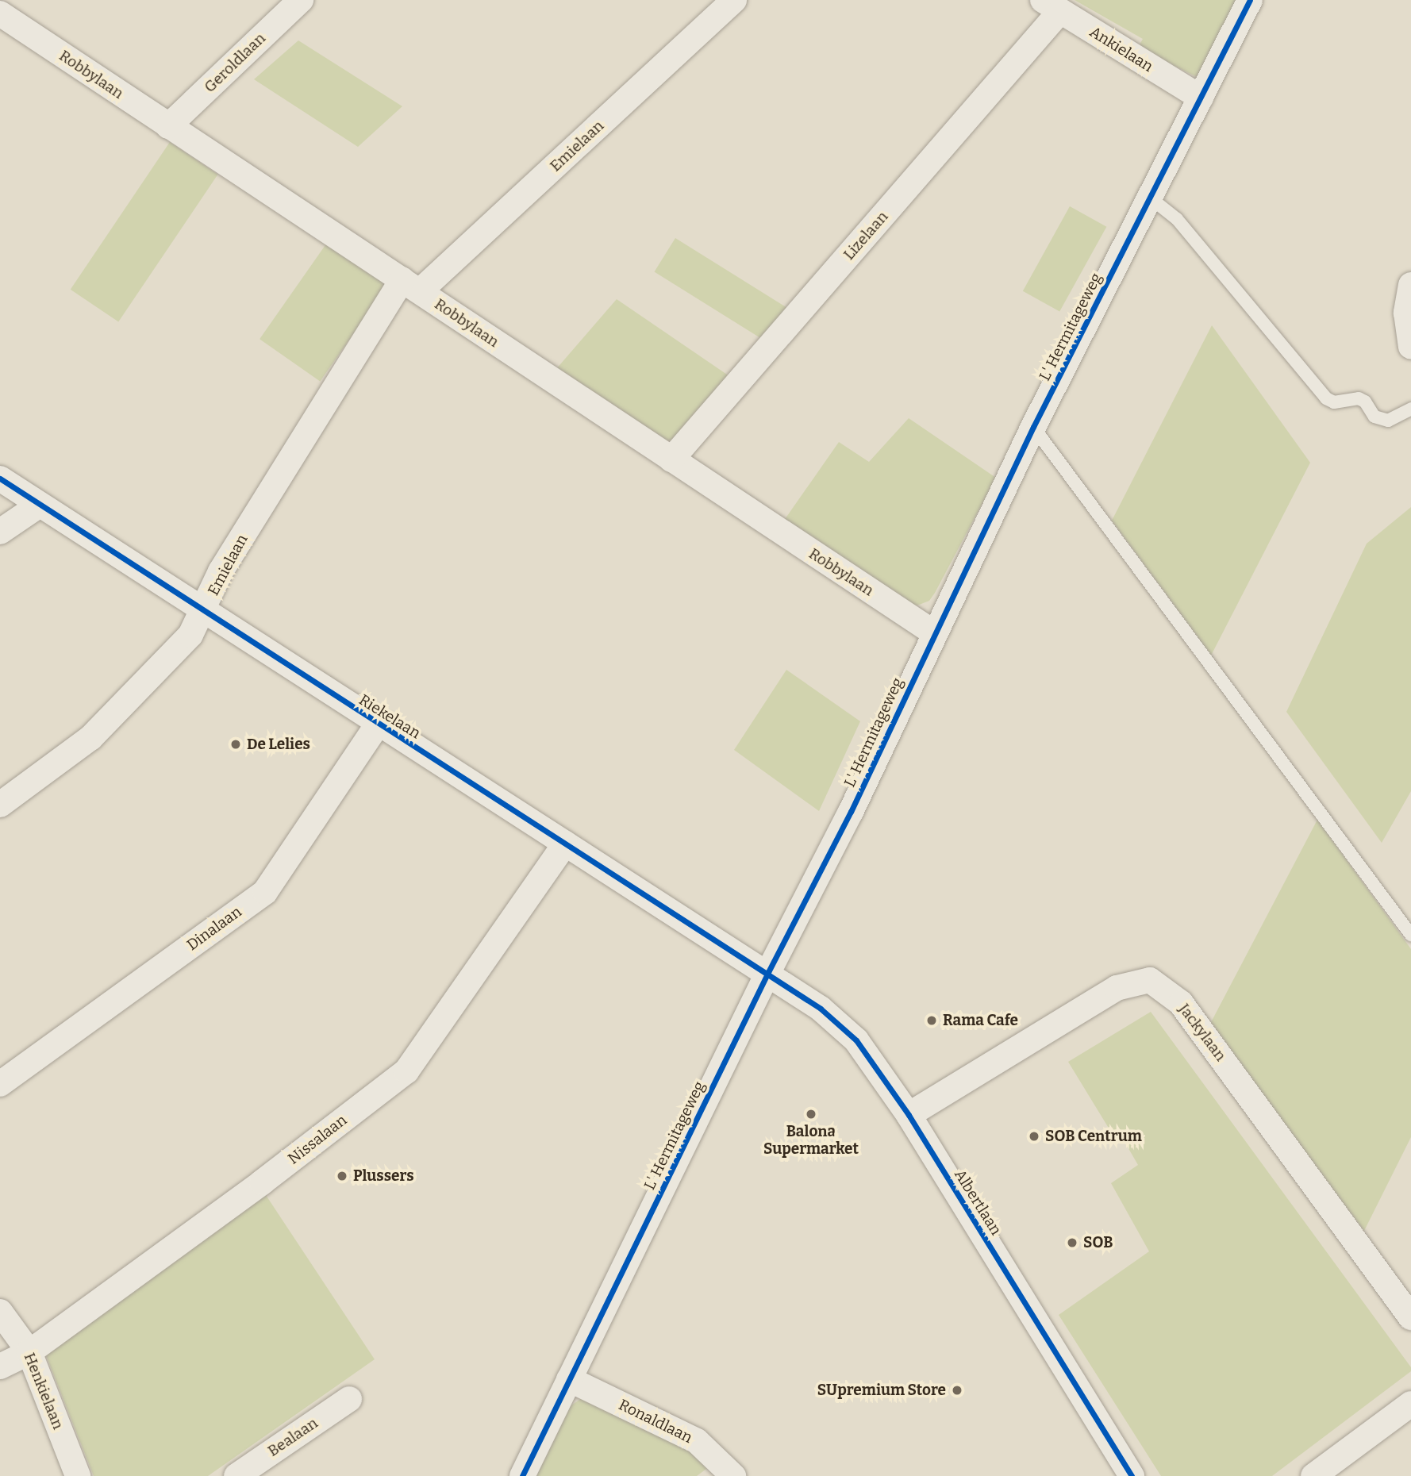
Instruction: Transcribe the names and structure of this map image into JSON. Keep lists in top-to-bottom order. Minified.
{"streets":{"street":["Ankielaan","Geroldlaan","Robbylaan","Emielaan","Lizelaan","L' Hermitageweg","Riekelaan","Dinalaan","Jackylaan","Nissalaan","Albertlaan","Henkielaan","Ronaldlaan","Bealaan"]},"crossings":[["Ankielaan","Lizelaan"],["Ankielaan","L' Hermitageweg"],["Geroldlaan","Robbylaan"],["Robbylaan","Emielaan"],["Robbylaan","Lizelaan"],["Robbylaan","L' Hermitageweg"],["Emielaan","Riekelaan"],["L' Hermitageweg","Riekelaan"],["L' Hermitageweg","Albertlaan"],["L' Hermitageweg","Ronaldlaan"],["Riekelaan","Dinalaan"],["Riekelaan","Nissalaan"],["Riekelaan","Albertlaan"],["Jackylaan","Albertlaan"],["Nissalaan","Henkielaan"]],"places":["De Lelies","Rama Cafe","Balona Supermarket","SOB Centrum","Plussers","SOB","SUpremium Store"]}
